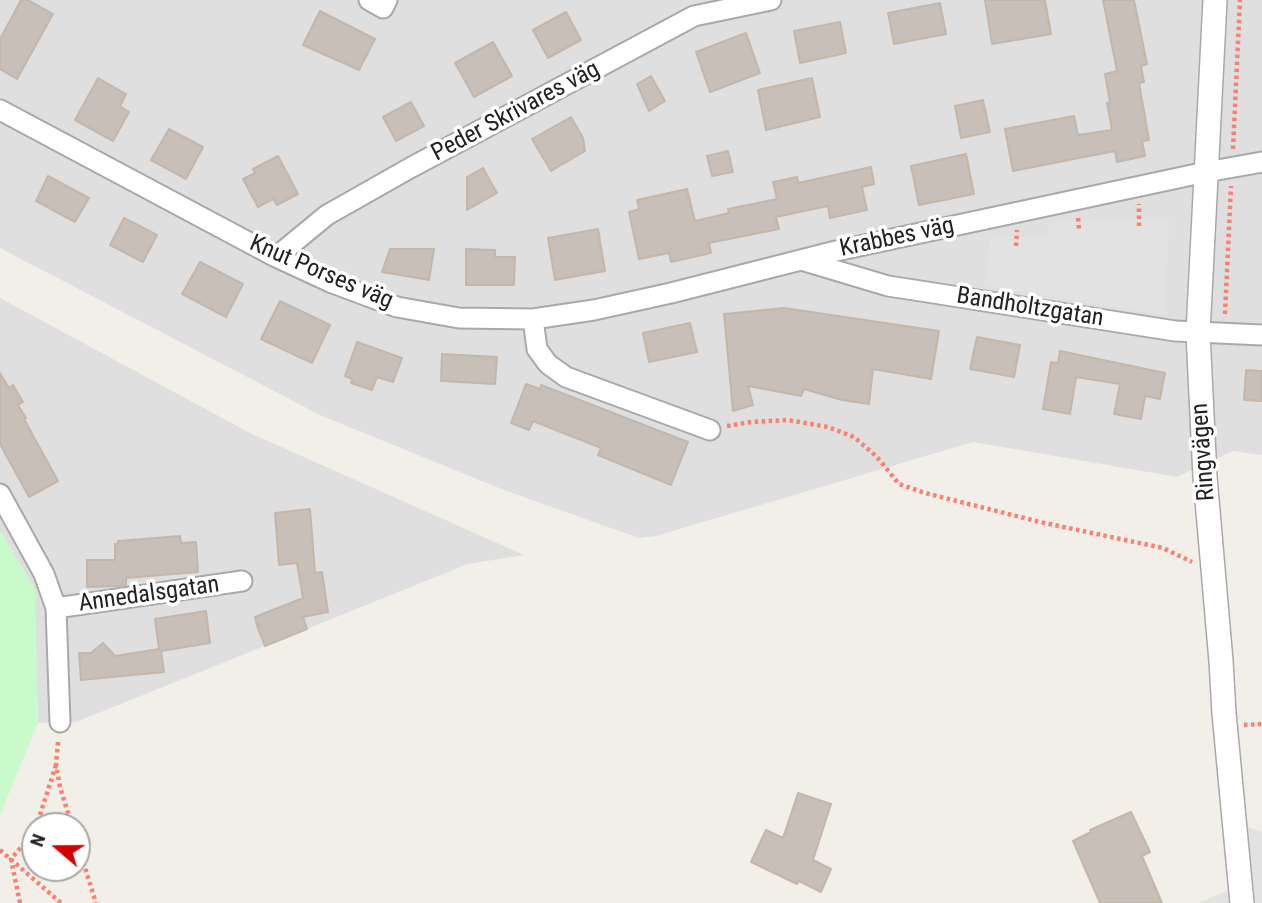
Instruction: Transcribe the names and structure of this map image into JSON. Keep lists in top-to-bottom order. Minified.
{"streets":{"street":["Peder Skrivares väg","Krabbes väg","Knut Porses väg","Bandholtzgatan","Ringvägen","Annedalsgatan"]},"crossings":[["Peder Skrivares väg","Knut Porses väg"],["Krabbes väg","Knut Porses väg"],["Krabbes väg","Bandholtzgatan"],["Krabbes väg","Ringvägen"],["Bandholtzgatan","Ringvägen"]],"north":"left"}
